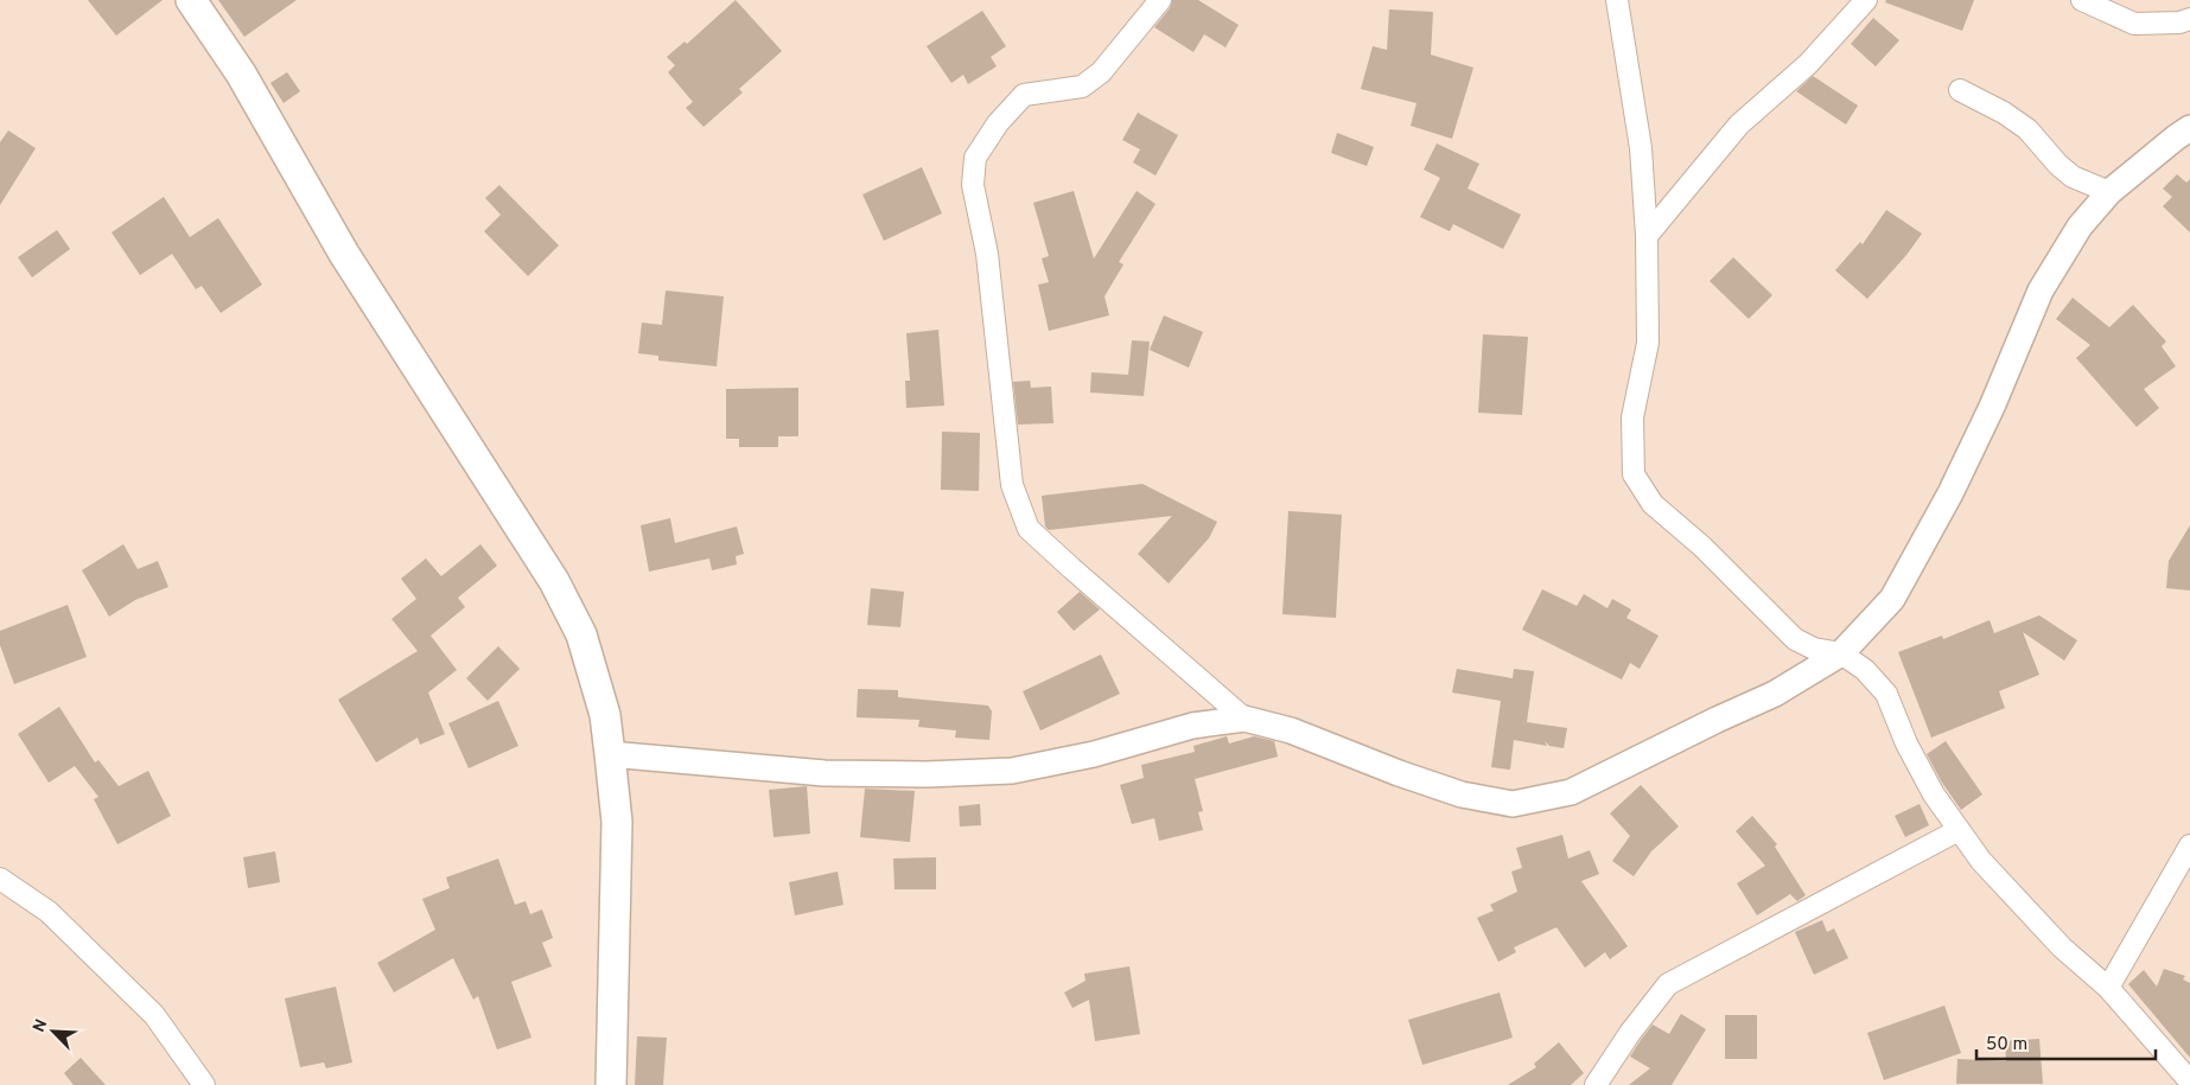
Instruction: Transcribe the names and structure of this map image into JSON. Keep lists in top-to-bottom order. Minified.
{"scale_bar":"50 m","north":"top left"}
